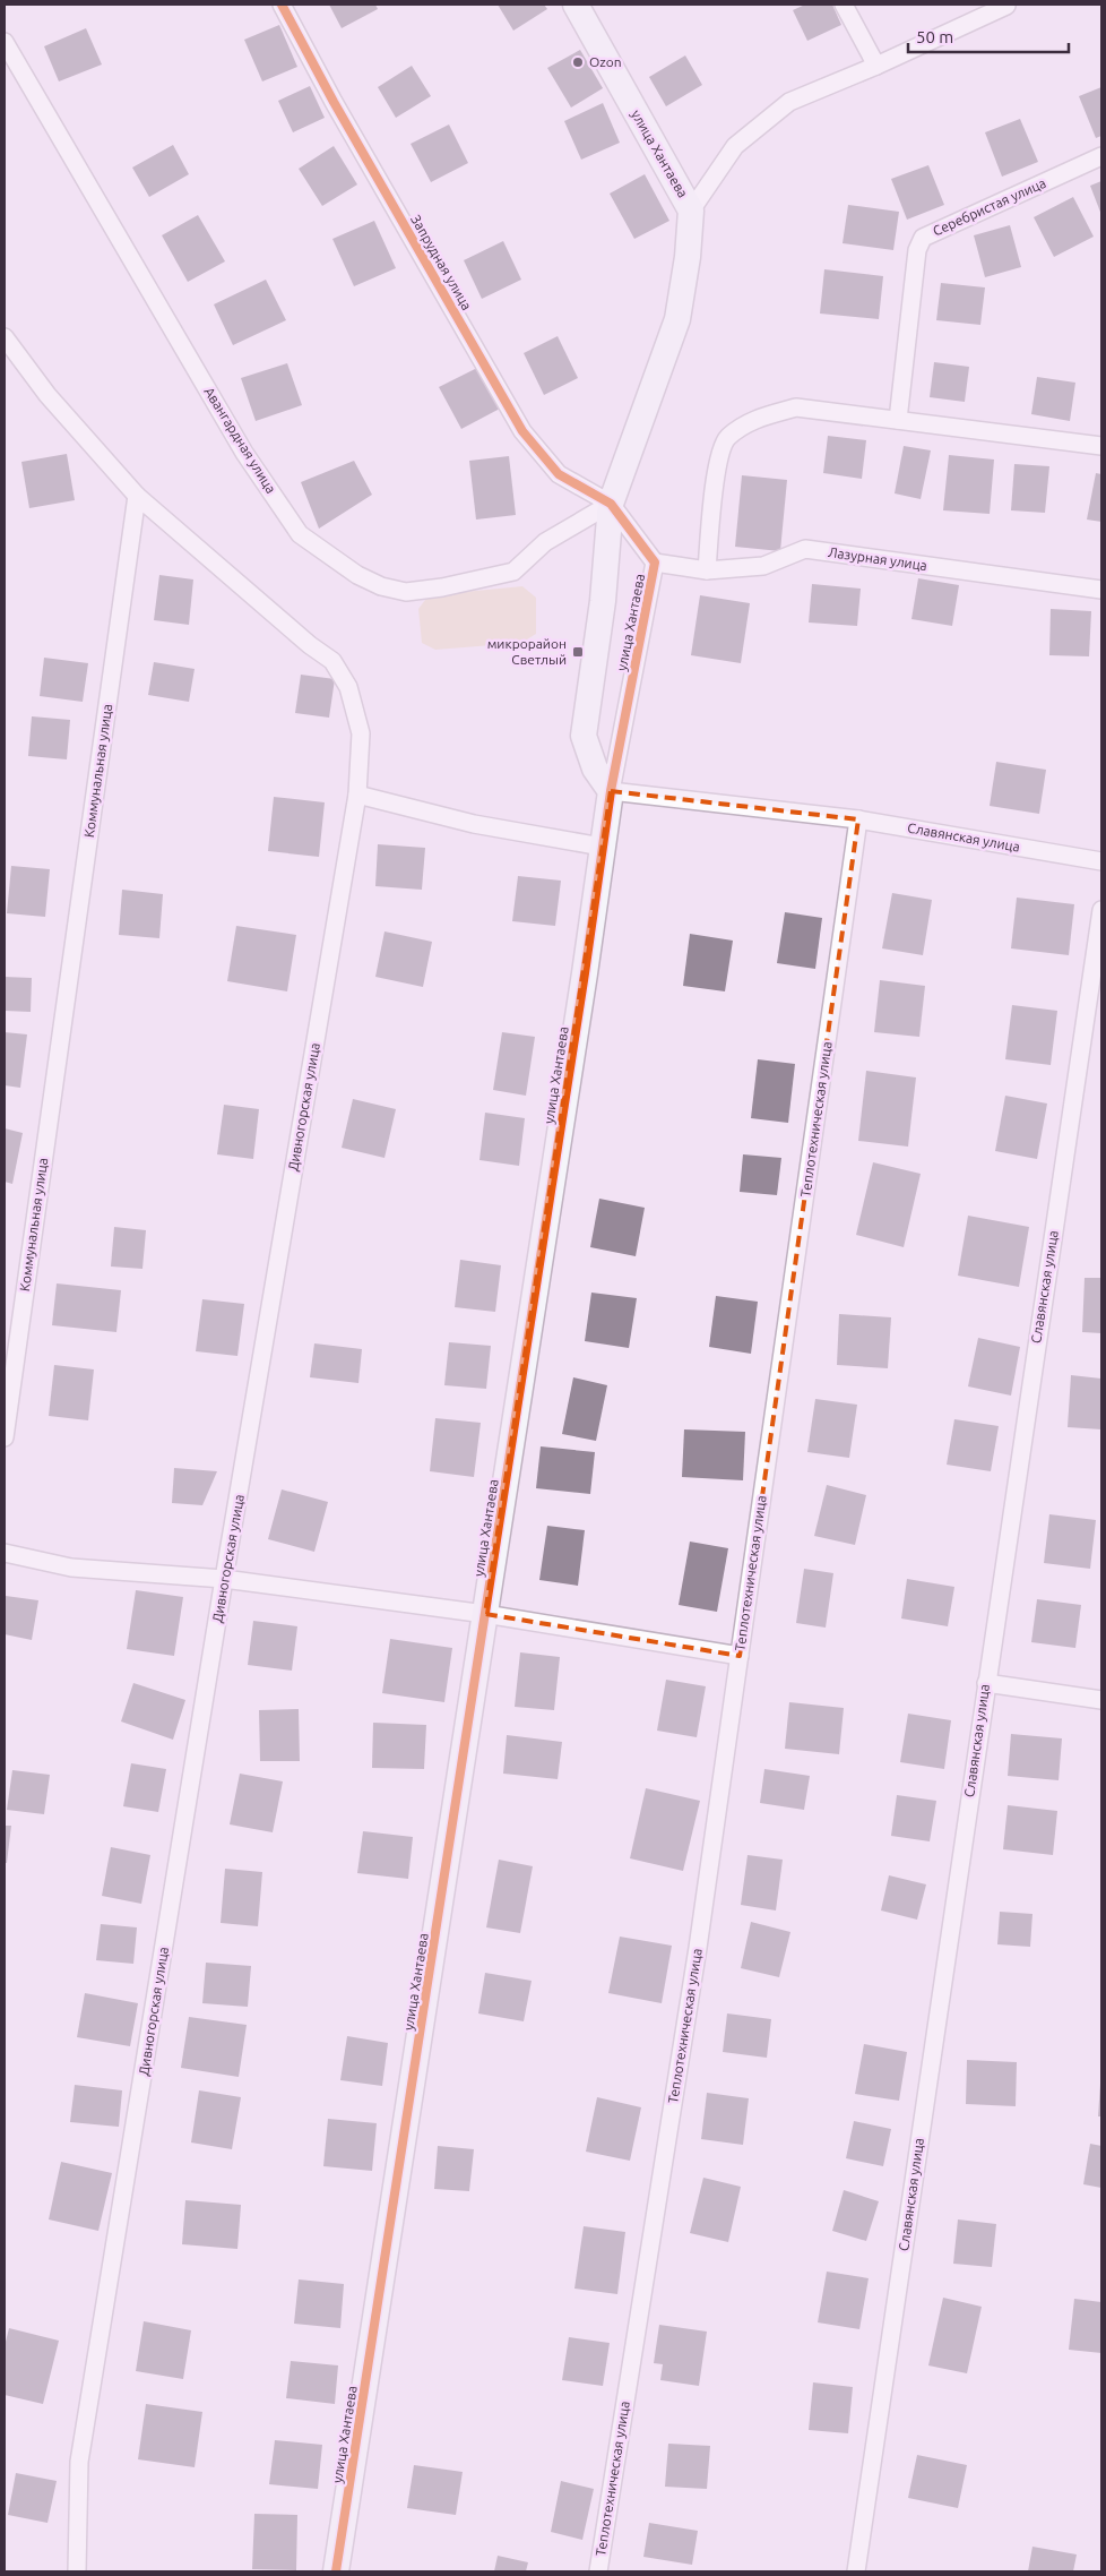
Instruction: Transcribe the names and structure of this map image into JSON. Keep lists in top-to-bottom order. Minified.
{"streets":{"street":["улица Хантаева","Серебристая улица","Запрудная улица","Авангардная улица","Лазурная улица","Коммунальная улица","Славянская улица","Дивногорская улица","Теплотехническая улица"]},"crossings":[["улица Хантаева","Запрудная улица"],["улица Хантаева","Авангардная улица"],["улица Хантаева","Лазурная улица"],["Запрудная улица","Авангардная улица"],["Славянская улица","Теплотехническая улица"]],"places":{"other":["Ozon"],"transit":["микрорайон Светлый"]},"scale_bar":"50 m"}
